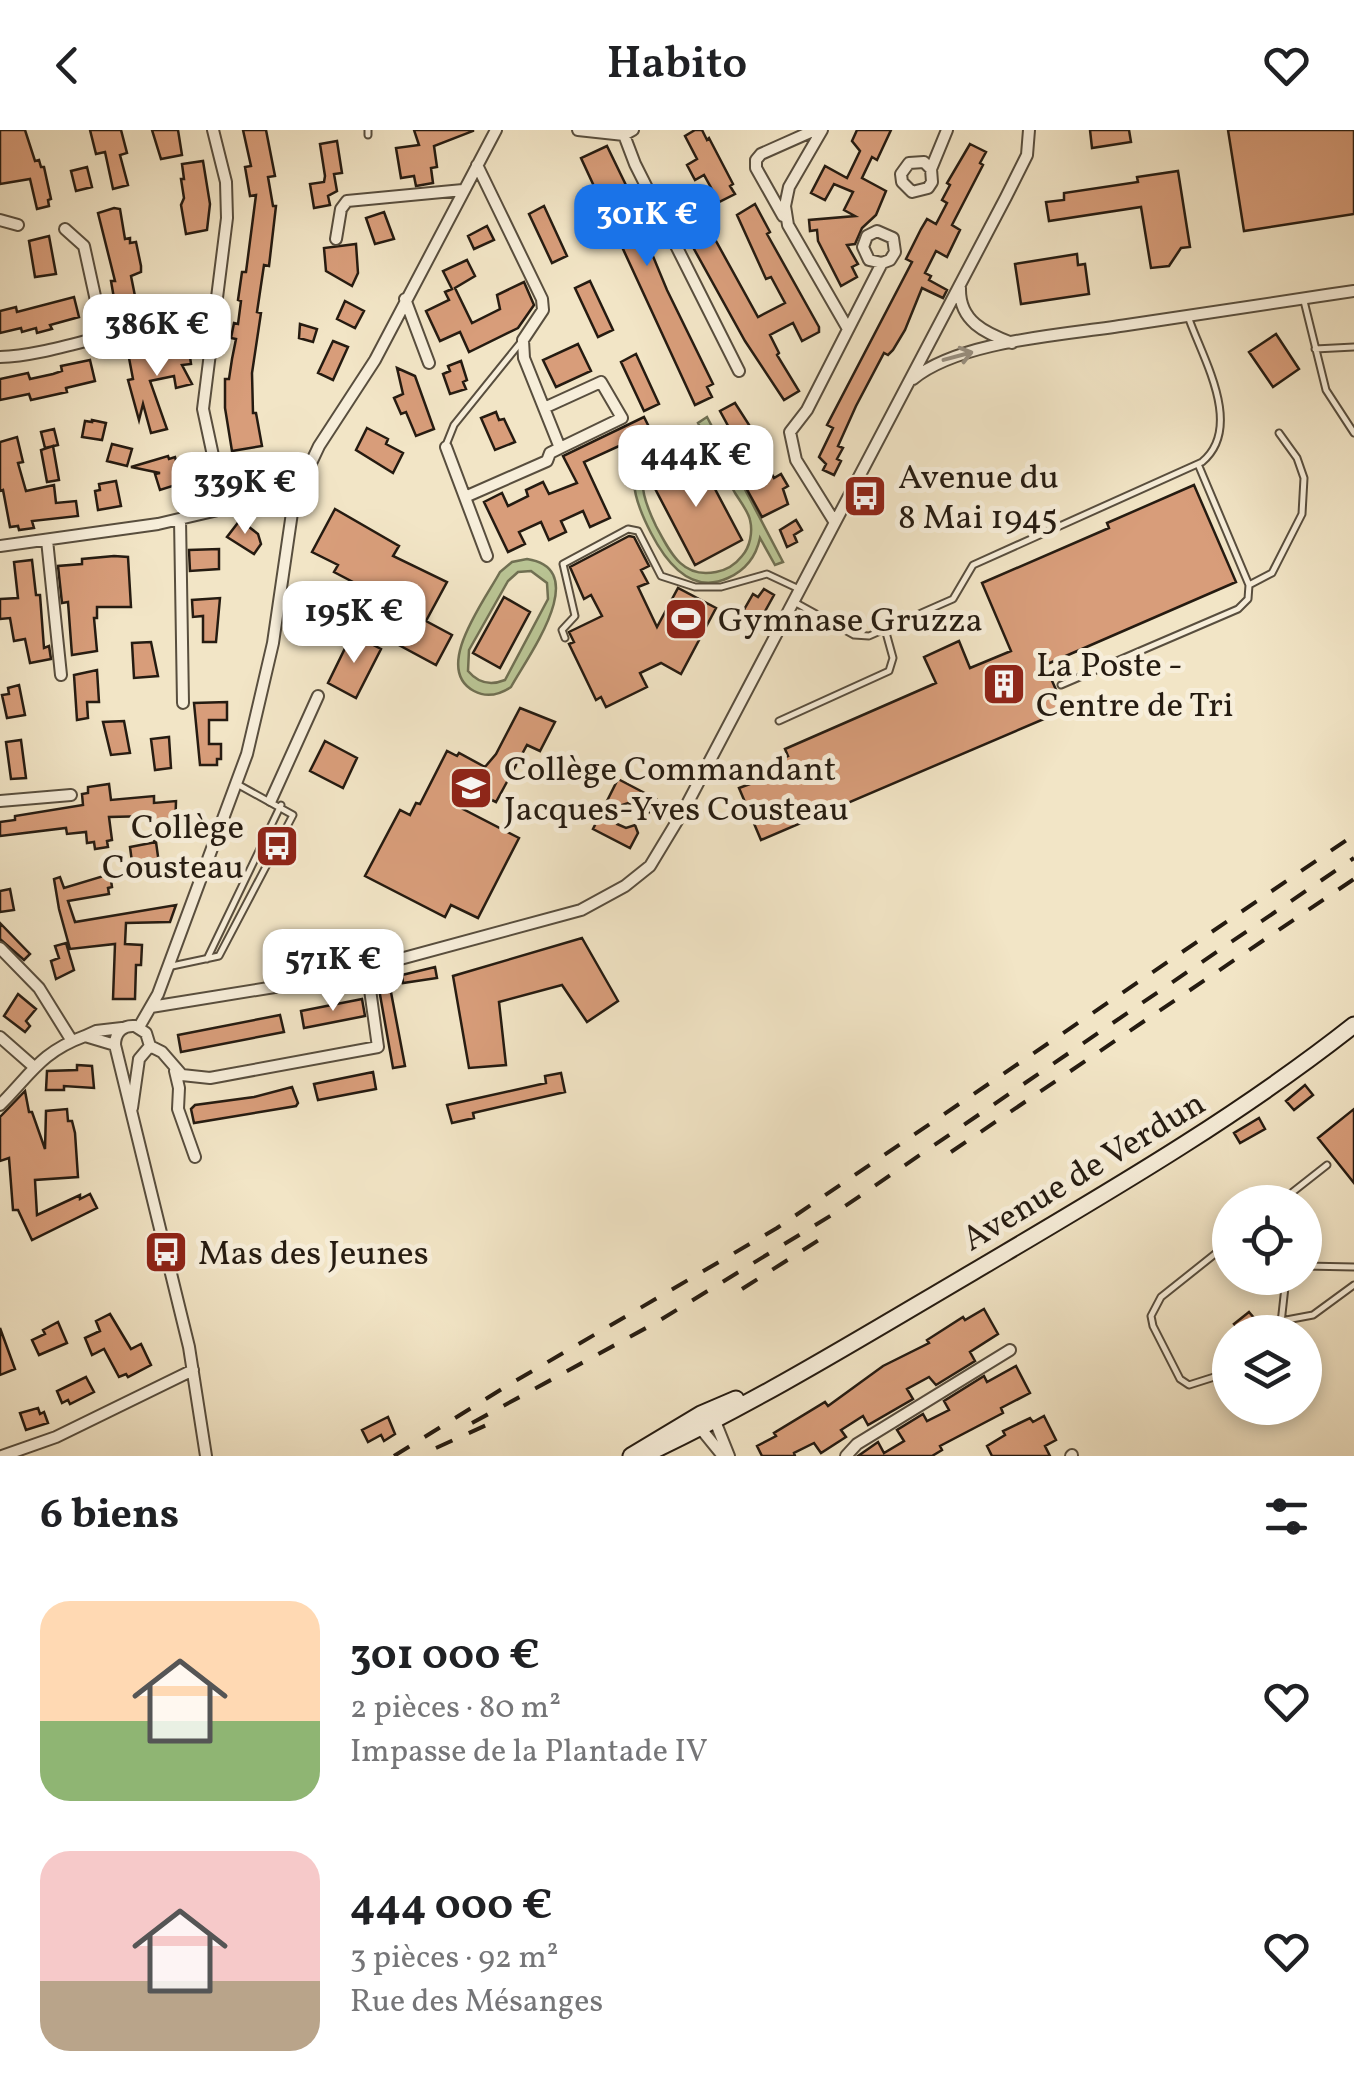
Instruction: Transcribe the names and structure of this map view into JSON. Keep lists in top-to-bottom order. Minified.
{"streets":{"main road":["Avenue de Verdun"]},"places":{"bus stop":["Avenue du 8 Mai 1945","Collège Cousteau","Mas des Jeunes"],"sports":["Gymnase Gruzza"],"building":["La Poste - Centre de Tri"],"school or university":["Collège Commandant Jacques-Yves Cousteau"]},"page":{"header":"Habito","price":["301K €","386K €","444K €","339K €","195K €","571K €"],"heading":"6 biens","list":[{"name":"301 000 €","note":"2 pièces · 80 m² · Impasse de la Plantade IV"},{"name":"444 000 €","note":"3 pièces · 92 m² · Rue des Mésanges"}]}}
